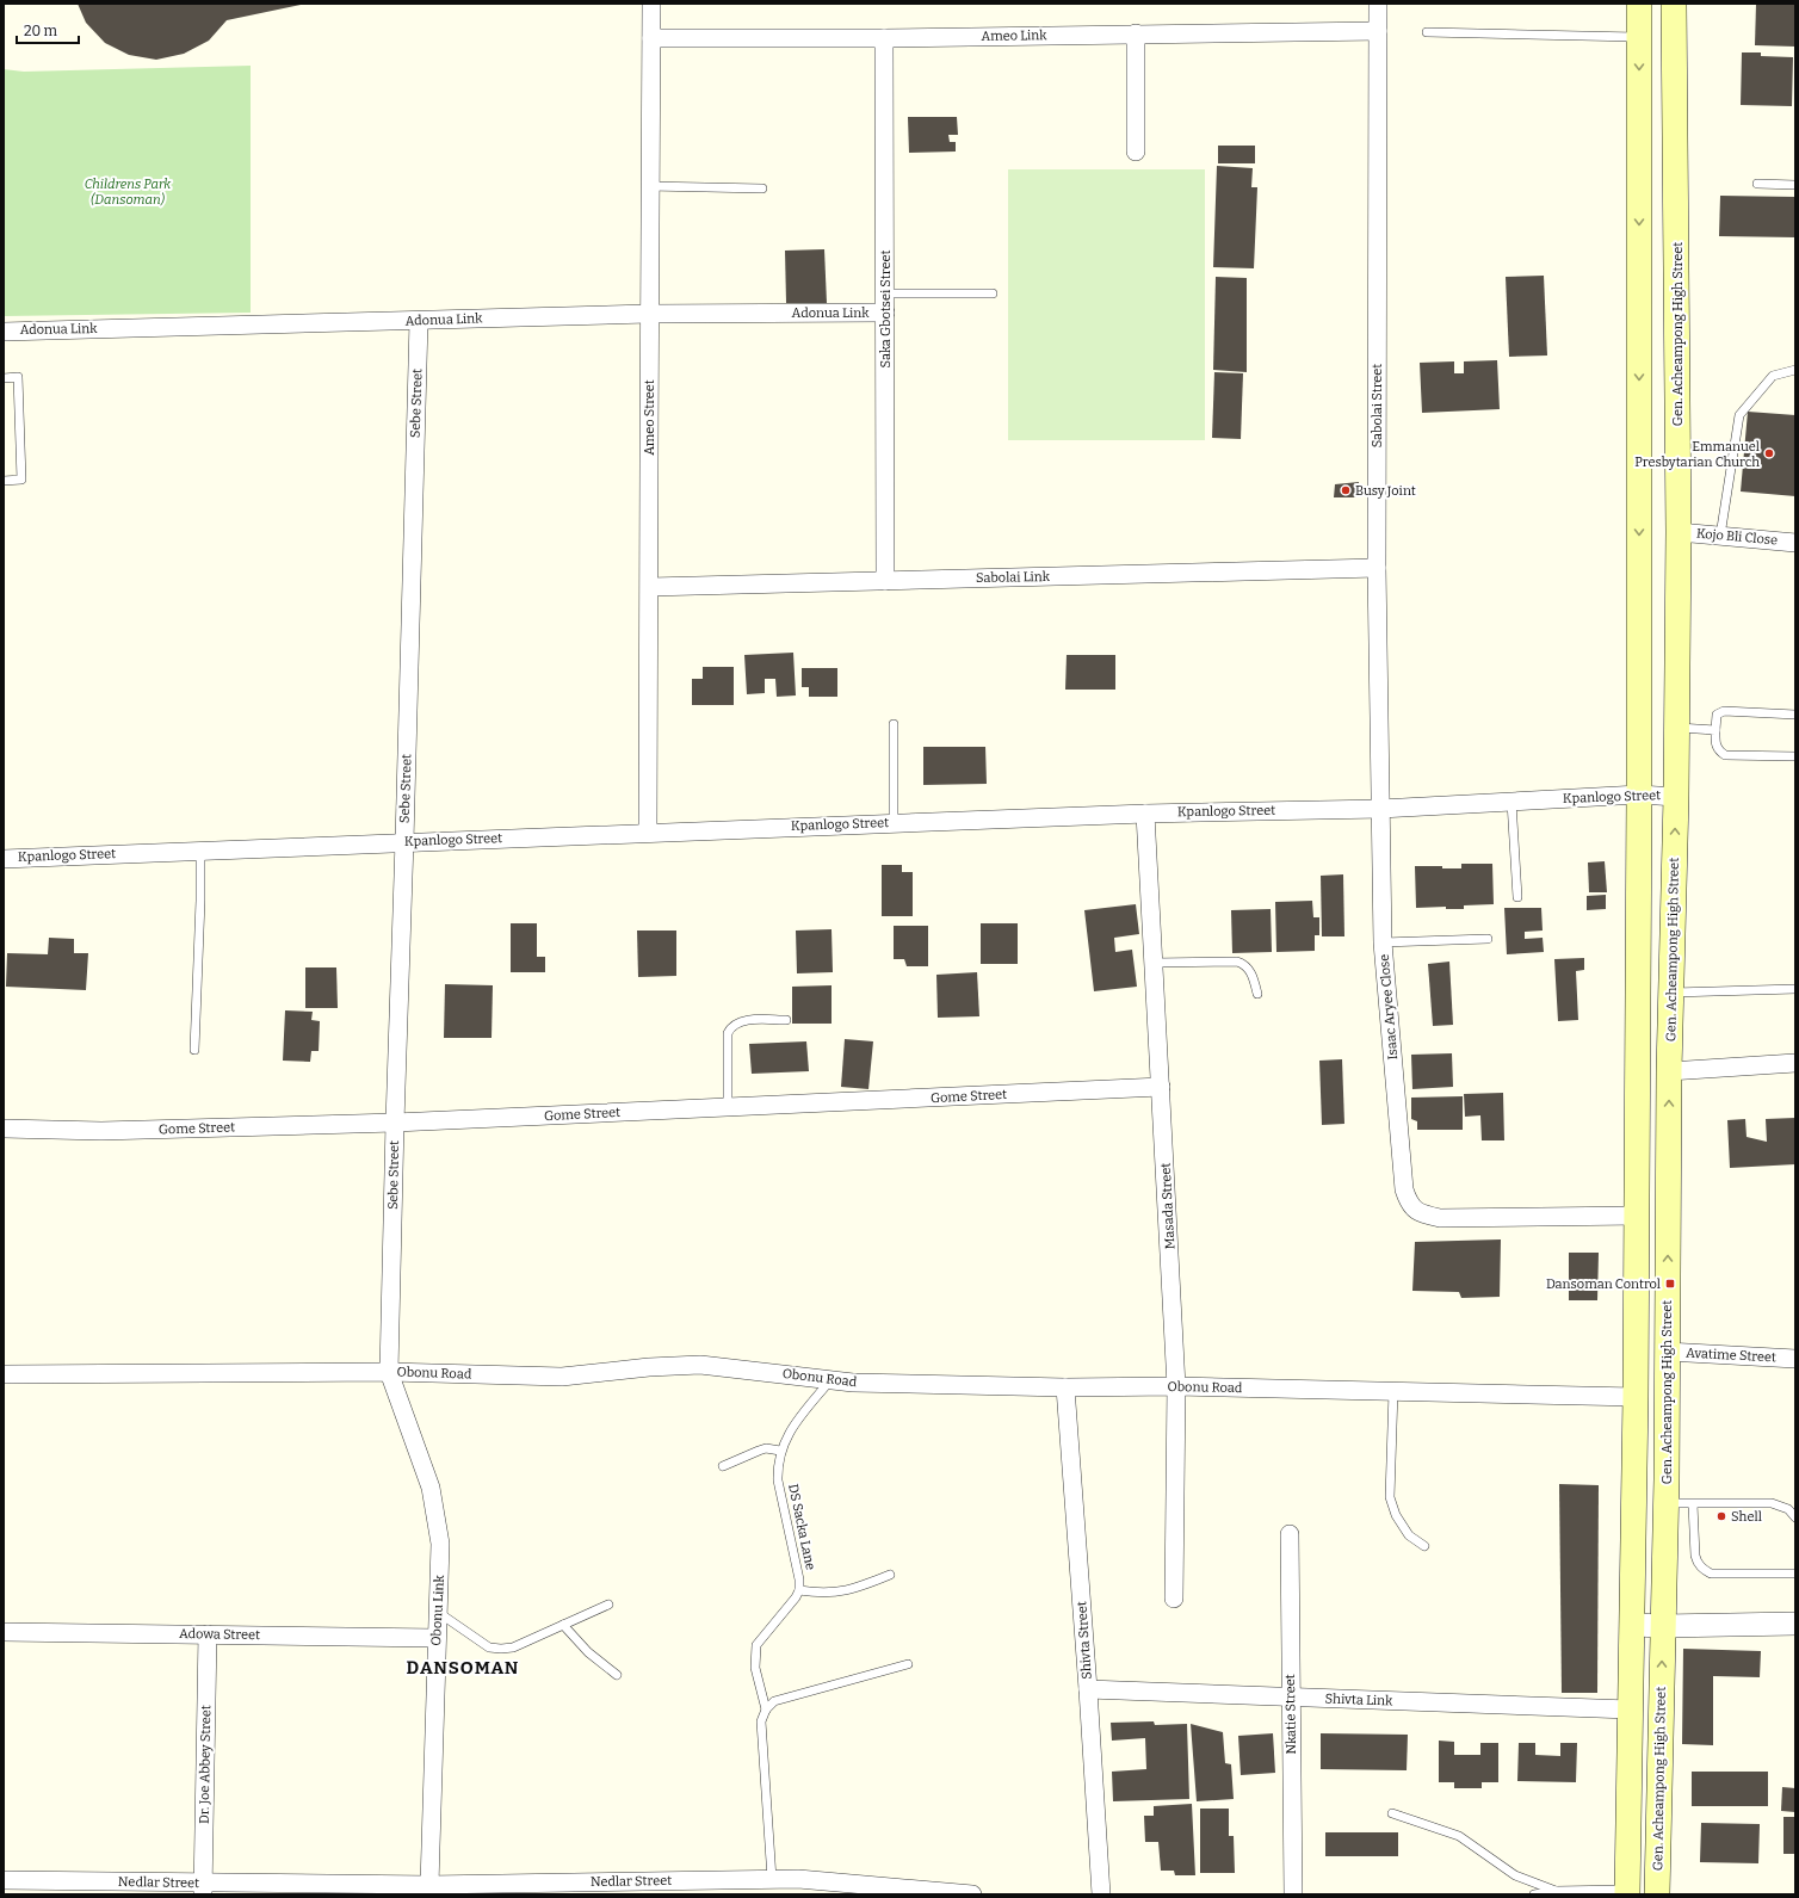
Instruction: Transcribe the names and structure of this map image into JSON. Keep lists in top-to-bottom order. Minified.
{"streets":{"main road":["Gen. Acheampong High Street"],"street":["Ameo Link","Saka Gbotsei Street","Adonua Link","Sebe Street","Sabolai Street","Ameo Street","Kojo Bli Close","Sabolai Link","Kpanlogo Street","Isaac Aryee Close","Gome Street","Masada Street","Avatime Street","Obonu Road","Obonu Link","Adowa Street","Shivta Street","Shivta Link","Nkatie Street","Dr. Joe Abbey Street","Nedlar Street"],"lane":["DS Sacka Lane"]},"crossings":[["Ameo Link","Saka Gbotsei Street"],["Ameo Link","Sabolai Street"],["Ameo Link","Ameo Street"],["Saka Gbotsei Street","Adonua Link"],["Saka Gbotsei Street","Sabolai Link"],["Adonua Link","Sebe Street"],["Adonua Link","Ameo Street"],["Gen. Acheampong High Street","Kojo Bli Close"],["Gen. Acheampong High Street","Kpanlogo Street"],["Gen. Acheampong High Street","Avatime Street"],["Sebe Street","Kpanlogo Street"],["Sebe Street","Gome Street"],["Sebe Street","Obonu Road"],["Sebe Street","Obonu Link"],["Sabolai Street","Sabolai Link"],["Sabolai Street","Kpanlogo Street"],["Sabolai Street","Isaac Aryee Close"],["Ameo Street","Sabolai Link"],["Ameo Street","Kpanlogo Street"],["Kpanlogo Street","Isaac Aryee Close"],["Kpanlogo Street","Masada Street"],["Gome Street","Masada Street"],["Masada Street","Obonu Road"],["Obonu Road","DS Sacka Lane"],["Obonu Road","Obonu Link"],["Obonu Road","Shivta Street"],["DS Sacka Lane","Nedlar Street"],["Obonu Link","Adowa Street"],["Obonu Link","Nedlar Street"],["Adowa Street","Dr. Joe Abbey Street"],["Shivta Street","Shivta Link"],["Shivta Link","Nkatie Street"],["Dr. Joe Abbey Street","Nedlar Street"]],"districts":["DANSOMAN"],"parks":["Childrens Park (Dansoman)"],"places":{"other":["Emmanuel Presbytarian Church","Busy Joint","Shell"],"transit":["Dansoman Control"]},"scale_bar":"20 m"}
